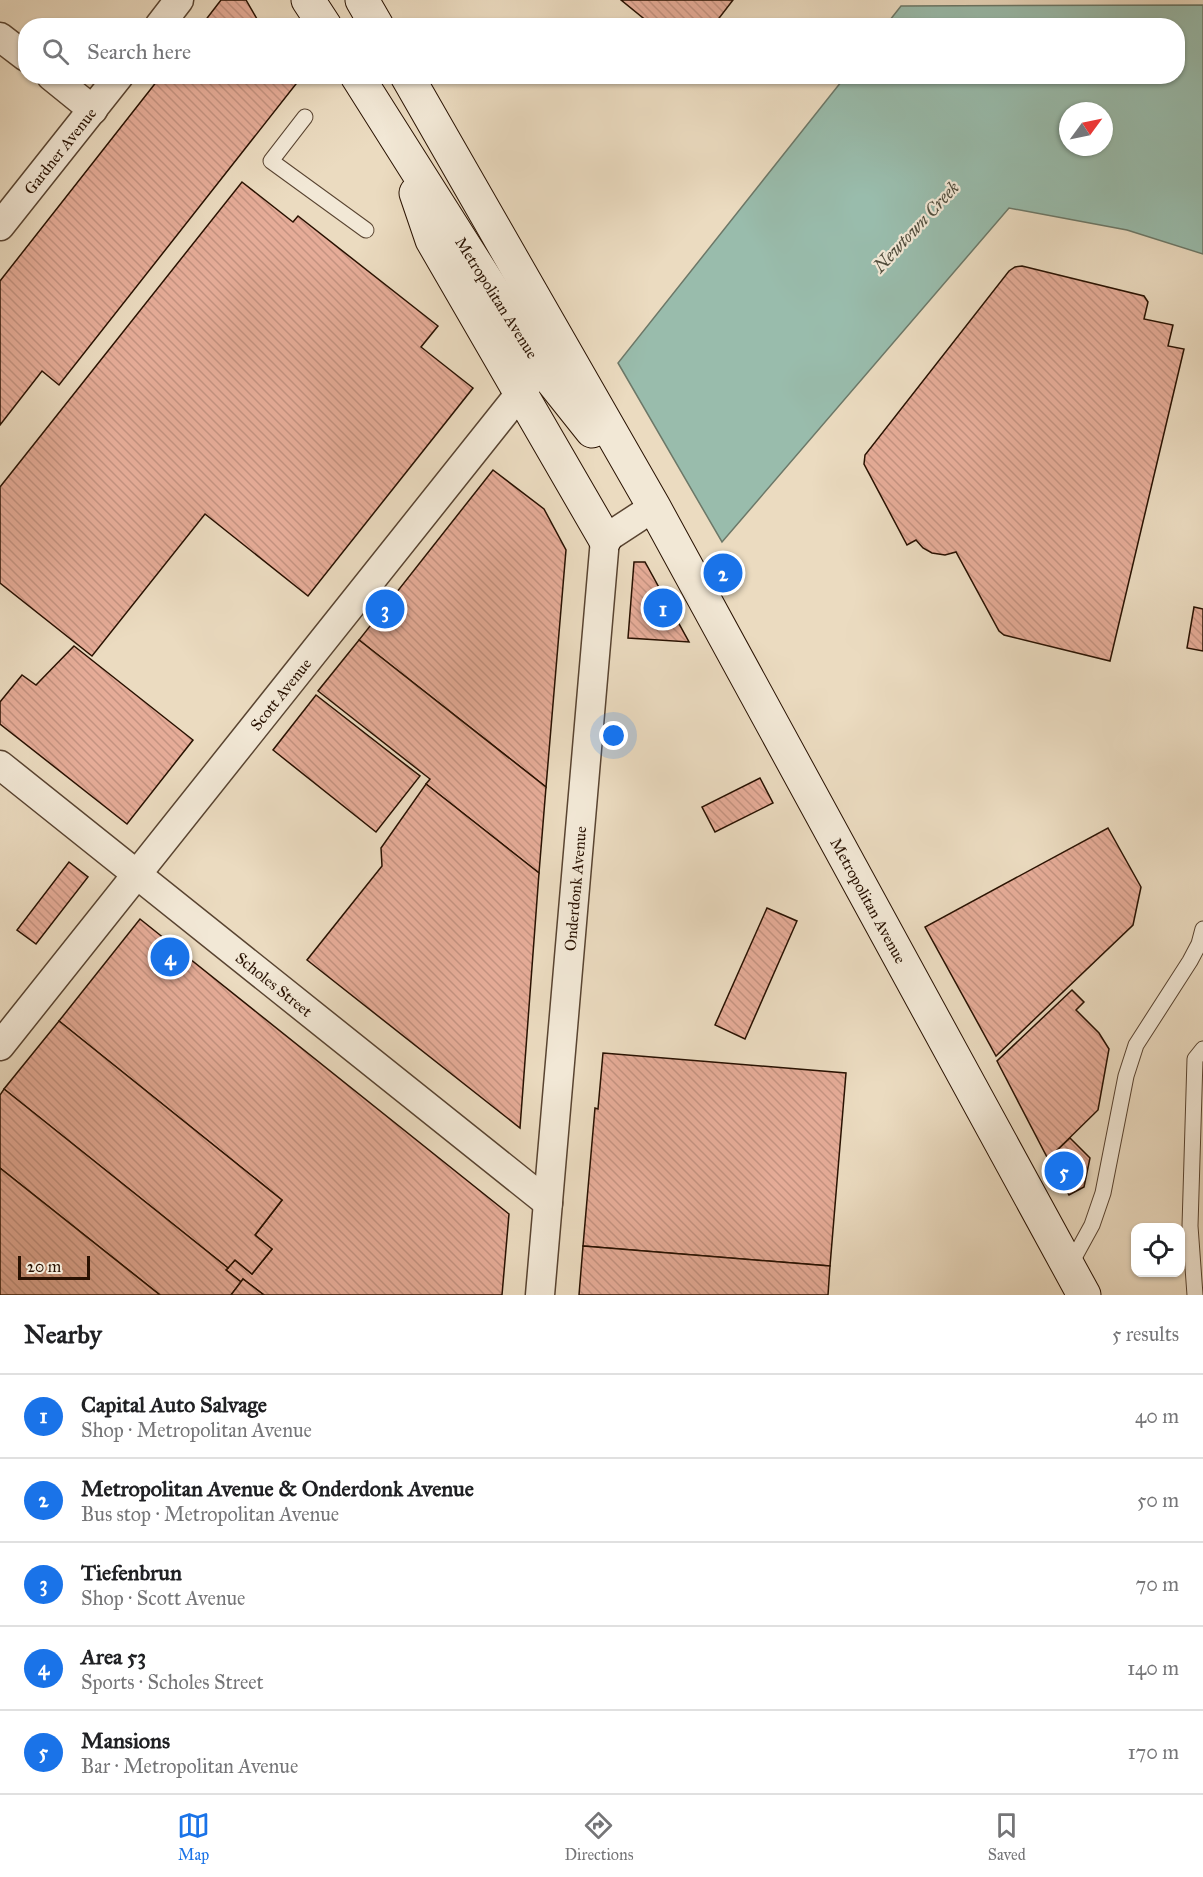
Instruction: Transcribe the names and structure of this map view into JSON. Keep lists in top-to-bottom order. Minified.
{"streets":{"main road":["Metropolitan Avenue"],"street":["Gardner Avenue","Scott Avenue","Onderdonk Avenue","Scholes Street"]},"crossings":[["Metropolitan Avenue","Scott Avenue"],["Scott Avenue","Scholes Street"],["Onderdonk Avenue","Scholes Street"]],"water":["Newtown Creek"],"scale_bar":"20 m","north":"top right","page":{"search":"Search here","pins":["2","1","3","4","5"],"scale":"20 m","heading":["Nearby","5 results"],"list":[{"mark":"1","name":"Capital Auto Salvage","note":"Shop · Metropolitan Avenue","value":"40 m"},{"mark":"2","name":"Metropolitan Avenue & Onderdonk Avenue","note":"Bus stop · Metropolitan Avenue","value":"50 m"},{"mark":"3","name":"Tiefenbrun","note":"Shop · Scott Avenue","value":"70 m"},{"mark":"4","name":"Area 53","note":"Sports · Scholes Street","value":"140 m"},{"mark":"5","name":"Mansions","note":"Bar · Metropolitan Avenue","value":"170 m"}],"nav":["Map","Directions","Saved"]}}
